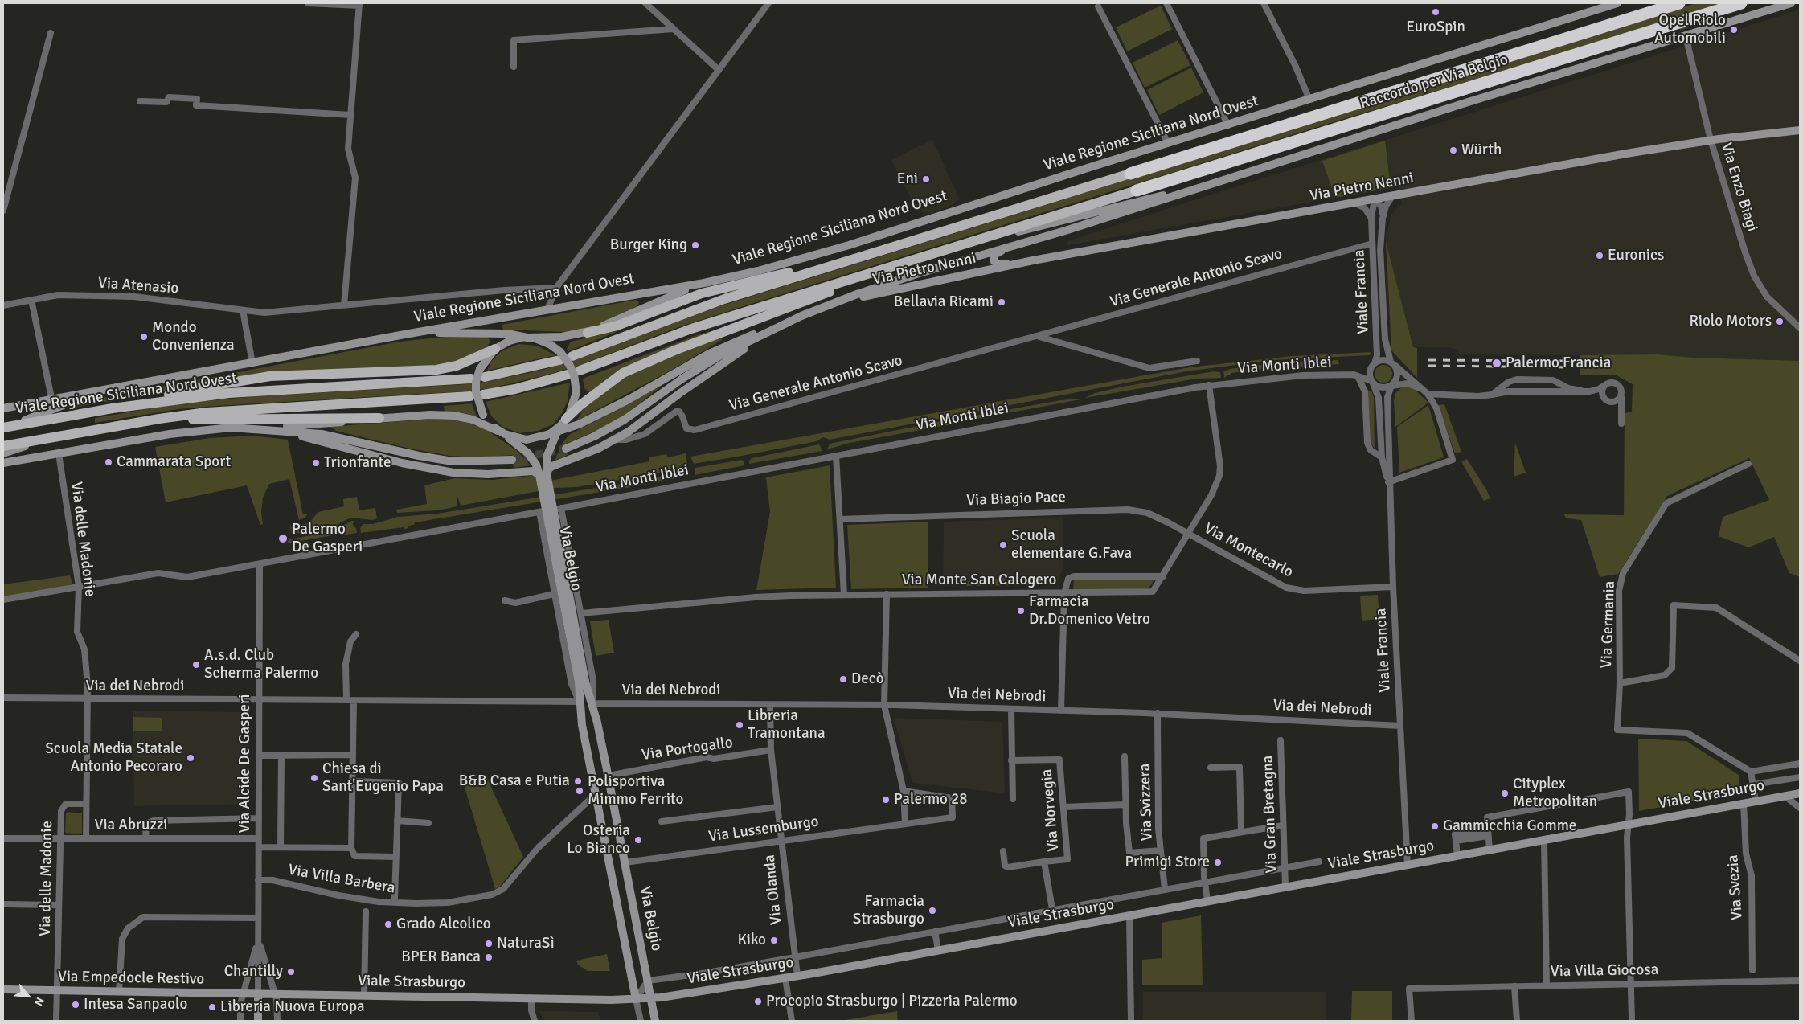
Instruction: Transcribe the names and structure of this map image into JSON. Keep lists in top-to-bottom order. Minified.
{"streets":{"highway":["Raccordo per Via Belgio"],"main road":["Viale Regione Siciliana Nord Ovest"],"street":["Via Pietro Nenni","Via Enzo Biagi","Via Generale Antonio Scavo","Via Atenasio","Viale Francia","Via Monti Iblei","Via Biagio Pace","Via delle Madonie","Via Montecarlo","Via Belgio","Via Monte San Calogero","Via Germania","Via dei Nebrodi","Via Portogallo","Via Alcide De Gasperi","Viale Strasburgo","Via Svizzera","Via Norvegia","Via Gran Bretagna","Via Abruzzi","Via Lussemburgo","Via Villa Barbera","Via Svezia","Via Olanda","Via Villa Giocosa","Via Empedocle Restivo"]},"crossings":[["Via Pietro Nenni","Via Enzo Biagi"],["Via Pietro Nenni","Viale Francia"],["Via Generale Antonio Scavo","Viale Francia"],["Viale Francia","Via Monti Iblei"],["Viale Francia","Via Montecarlo"],["Viale Francia","Via dei Nebrodi"],["Viale Francia","Viale Strasburgo"],["Via Monti Iblei","Via Belgio"],["Via Monti Iblei","Via Monte San Calogero"],["Via Biagio Pace","Via Montecarlo"],["Via Biagio Pace","Via Monte San Calogero"],["Via delle Madonie","Via dei Nebrodi"],["Via delle Madonie","Via Abruzzi"],["Via delle Madonie","Via Empedocle Restivo"],["Via Montecarlo","Via Monte San Calogero"],["Via Belgio","Via Monte San Calogero"],["Via Belgio","Via dei Nebrodi"],["Via Belgio","Via Portogallo"],["Via Belgio","Via Alcide De Gasperi"],["Via Belgio","Viale Strasburgo"],["Via Belgio","Via Lussemburgo"],["Via Belgio","Via Villa Barbera"],["Via Germania","Viale Strasburgo"],["Via dei Nebrodi","Via Alcide De Gasperi"],["Via dei Nebrodi","Via Svizzera"],["Via dei Nebrodi","Via Olanda"],["Via Portogallo","Via Olanda"],["Via Alcide De Gasperi","Viale Strasburgo"],["Via Alcide De Gasperi","Via Abruzzi"],["Via Alcide De Gasperi","Via Villa Barbera"],["Via Alcide De Gasperi","Via Empedocle Restivo"],["Viale Strasburgo","Via Svizzera"],["Viale Strasburgo","Via Norvegia"],["Viale Strasburgo","Via Gran Bretagna"],["Viale Strasburgo","Via Svezia"],["Viale Strasburgo","Via Olanda"],["Viale Strasburgo","Via Empedocle Restivo"],["Via Lussemburgo","Via Olanda"]],"places":["EuroSpin","Opel Riolo Automobili","Würth","Eni","Burger King","Euronics","Bellavia Ricami","Riolo Motors","Mondo Convenienza","Palermo Francia","Cammarata Sport","Trionfante","Palermo De Gasperi","Scuola elementare G.Fava","Farmacia Dr.Domenico Vetro","A.s.d. Club Scherma Palermo","Decò","Libreria Tramontana","Scuola Media Statale Antonio Pecoraro","Chiesa di Sant'Eugenio Papa","B&B Casa e Putia","Polisportiva Mimmo Ferrito","Cityplex Metropolitan","Palermo 28","Gammicchia Gomme","Osteria Lo Bianco","Primigi Store","Farmacia Strasburgo","Grado Alcolico","Kiko","NaturaSì","BPER Banca","Chantilly","Procopio Strasburgo | Pizzeria Palermo","Intesa Sanpaolo","Libreria Nuova Europa"],"north":"bottom right"}
